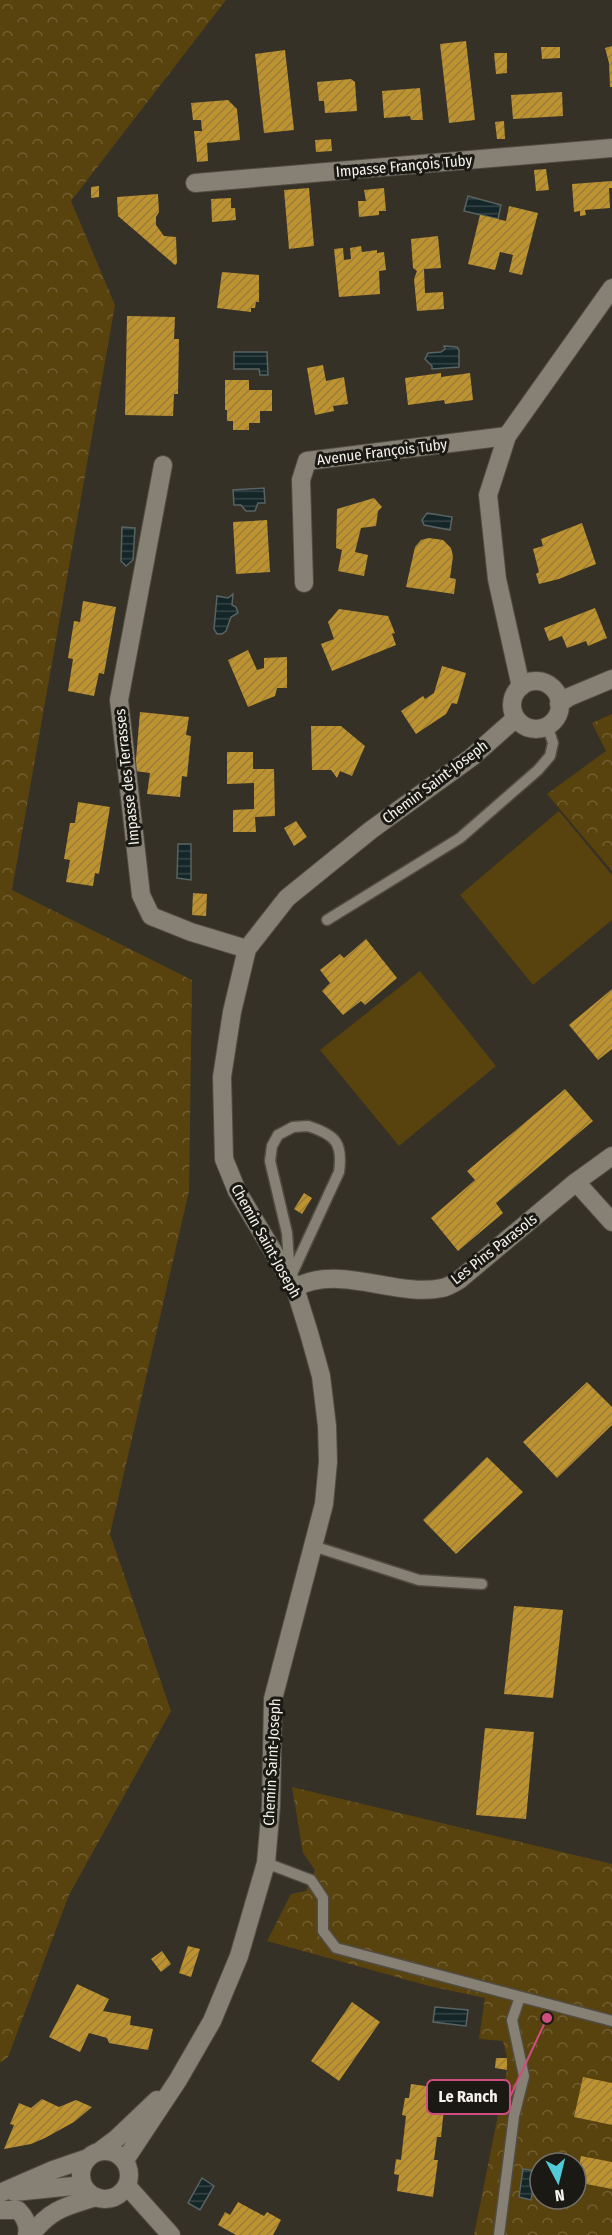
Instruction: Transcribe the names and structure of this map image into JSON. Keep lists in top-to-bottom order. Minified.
{"streets":{"street":["Impasse François Tuby","Avenue François Tuby","Impasse des Terrasses","Chemin Saint-Joseph","Les Pins Parasols"]},"crossings":[["Impasse des Terrasses","Chemin Saint-Joseph"],["Chemin Saint-Joseph","Les Pins Parasols"]],"places":["Le Ranch"],"north":"bottom"}
